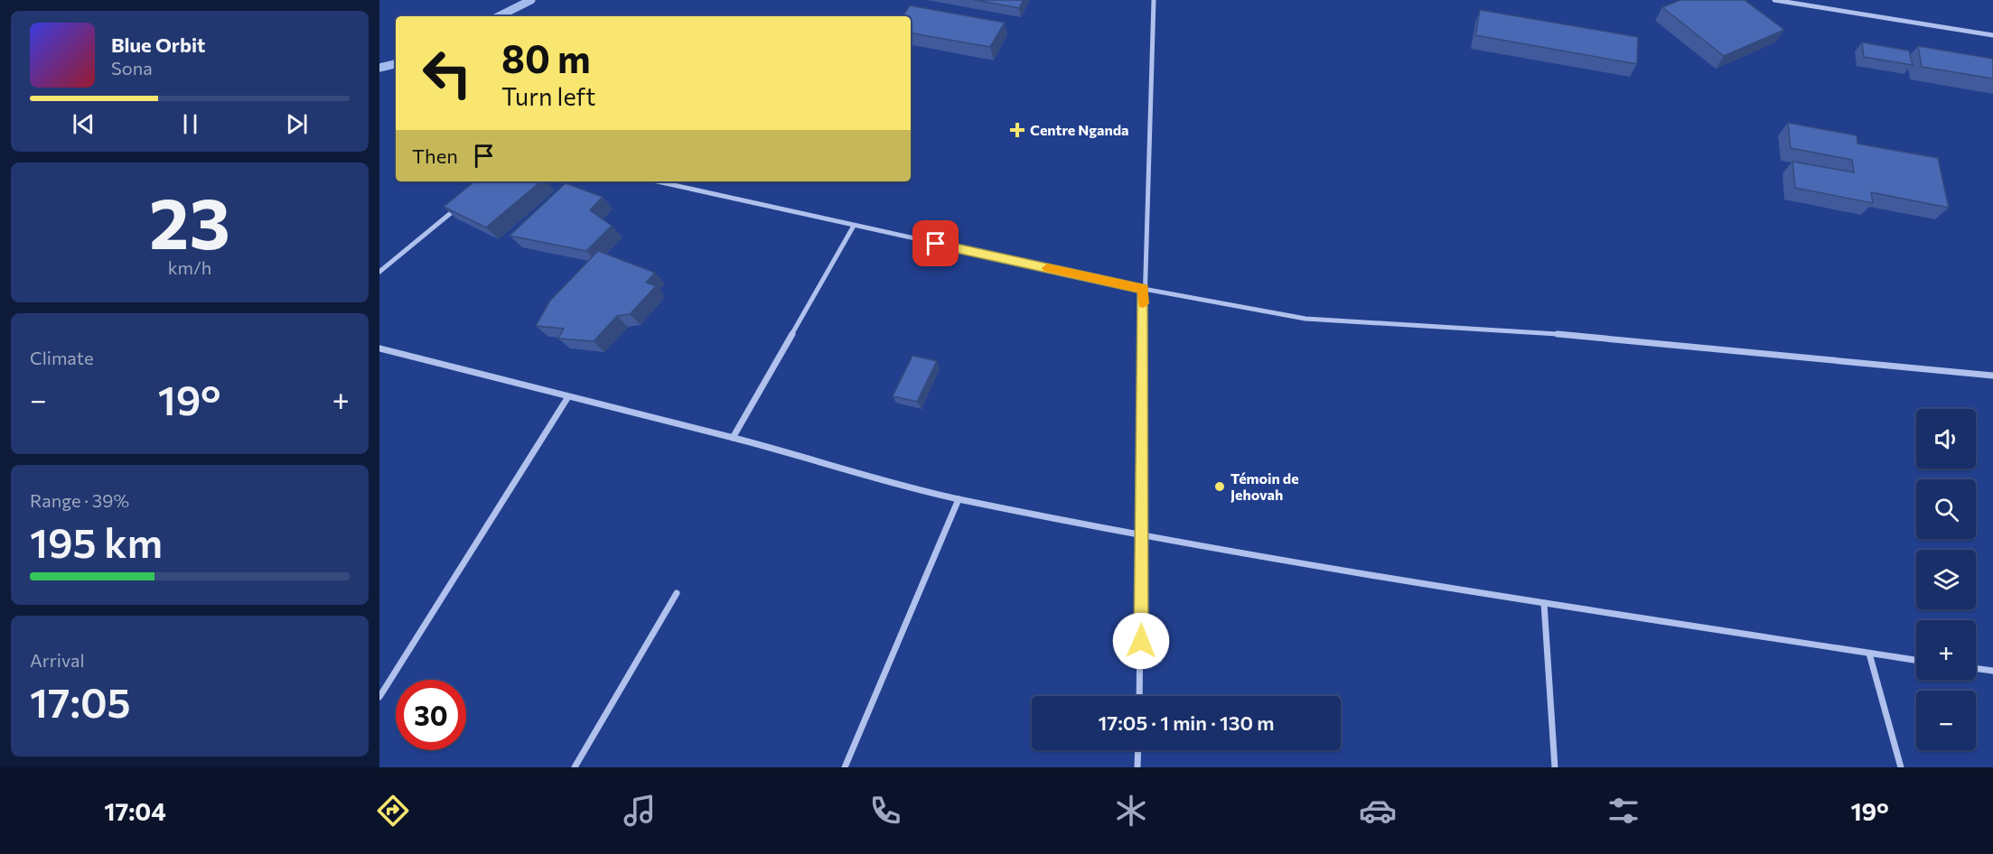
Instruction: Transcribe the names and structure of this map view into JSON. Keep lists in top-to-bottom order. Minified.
{"places":{"health":["Centre Nganda"],"other":["Témoin de Jehovah"]},"page":{"turn":["80 m","Turn left"],"song":["Blue Orbit","Sona"],"then":"Then","tile":[["23","km/h"],"Climate",["Range · 39%","195 km"],["Arrival","17:05"]],"heat":["−","19°","+"],"map_buttons":["+","−"],"limit":"30","trip":"17:05 · 1 min · 130 m","tabs":["17:04","19°"]}}
